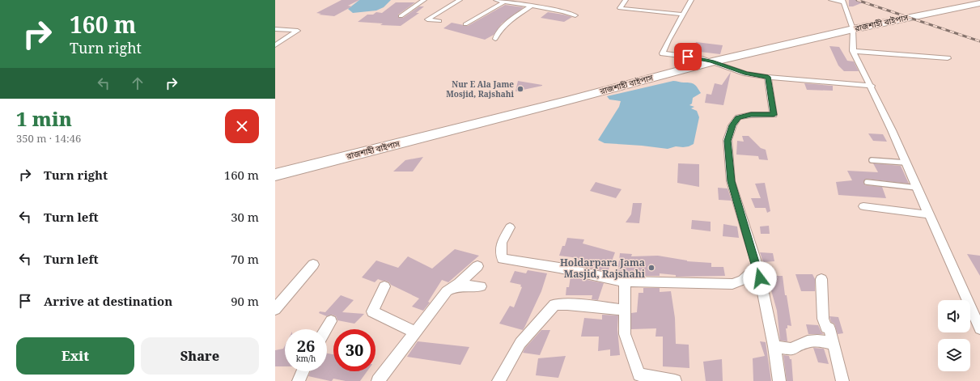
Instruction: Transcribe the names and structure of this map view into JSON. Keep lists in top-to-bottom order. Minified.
{"streets":{"highway":["রাজশাহী বাইপাস"]},"places":["Nur E Ala Jame Mosjid, Rajshahi","Holdarpara Jama Masjid, Rajshahi"],"page":{"turn":["160 m","Turn right"],"heading":["1 min","350 m · 14:46"],"list":[{"name":"Turn right","value":"160 m"},{"name":"Turn left","value":"30 m"},{"name":"Turn left","value":"70 m"},{"name":"Arrive at destination","value":"90 m"}],"speed":"26 km/h","limit":"30","buttons":["Exit","Share"]}}
